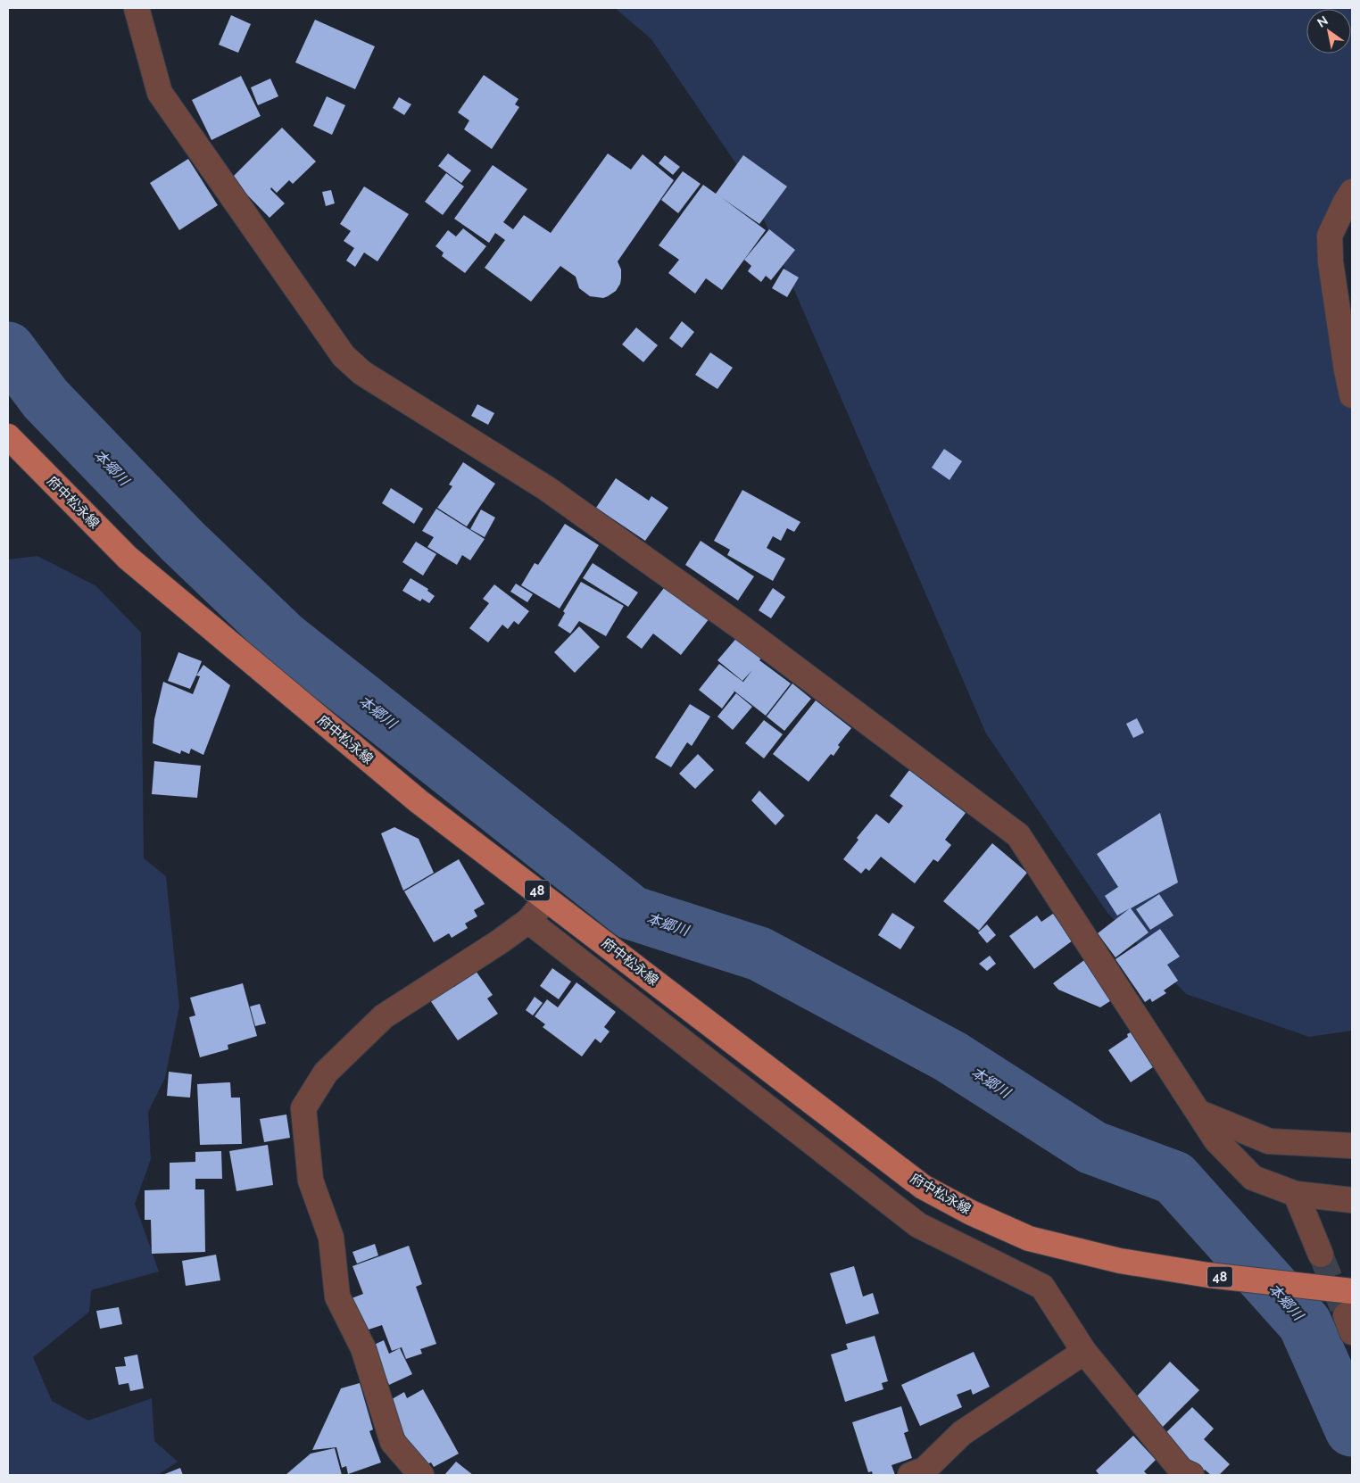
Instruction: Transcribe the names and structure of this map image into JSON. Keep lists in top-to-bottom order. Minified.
{"streets":{"main road":["府中松永線","48"]},"water":["本郷川"],"north":"top left"}
